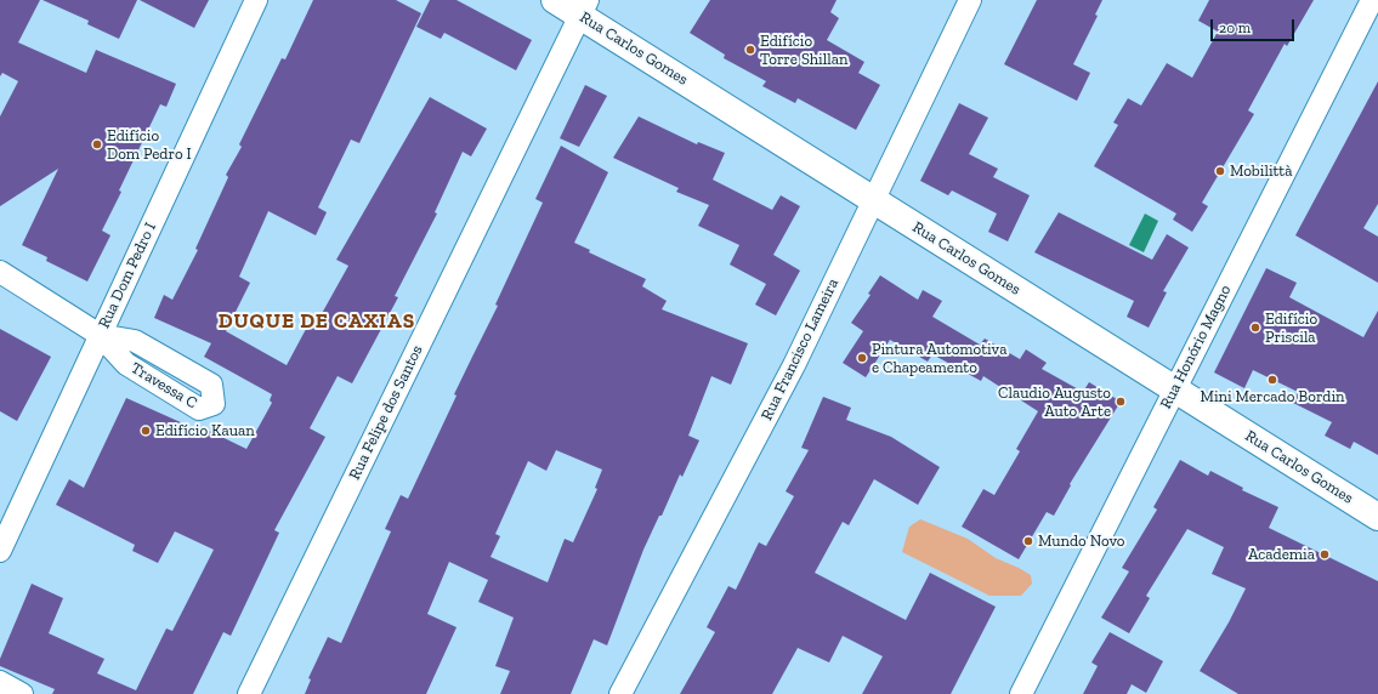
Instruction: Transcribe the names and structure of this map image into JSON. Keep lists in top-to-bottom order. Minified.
{"streets":{"street":["Rua Carlos Gomes","Rua Dom Pedro I","Rua Honório Magno","Rua Francisco Lameira","Travessa C","Rua Felipe dos Santos"]},"crossings":[["Rua Carlos Gomes","Rua Honório Magno"],["Rua Carlos Gomes","Rua Francisco Lameira"],["Rua Carlos Gomes","Rua Felipe dos Santos"],["Rua Dom Pedro I","Travessa C"]],"districts":["DUQUE DE CAXIAS"],"places":["Edifício Torre Shillan","Edifício Dom Pedro I","Mobilittà","Edifício Priscila","Pintura Automotiva e Chapeamento","Mini Mercado Bordin","Claudio Augusto Auto Arte","Edifício Kauan","Mundo Novo","Academia"],"scale_bar":"20 m"}
